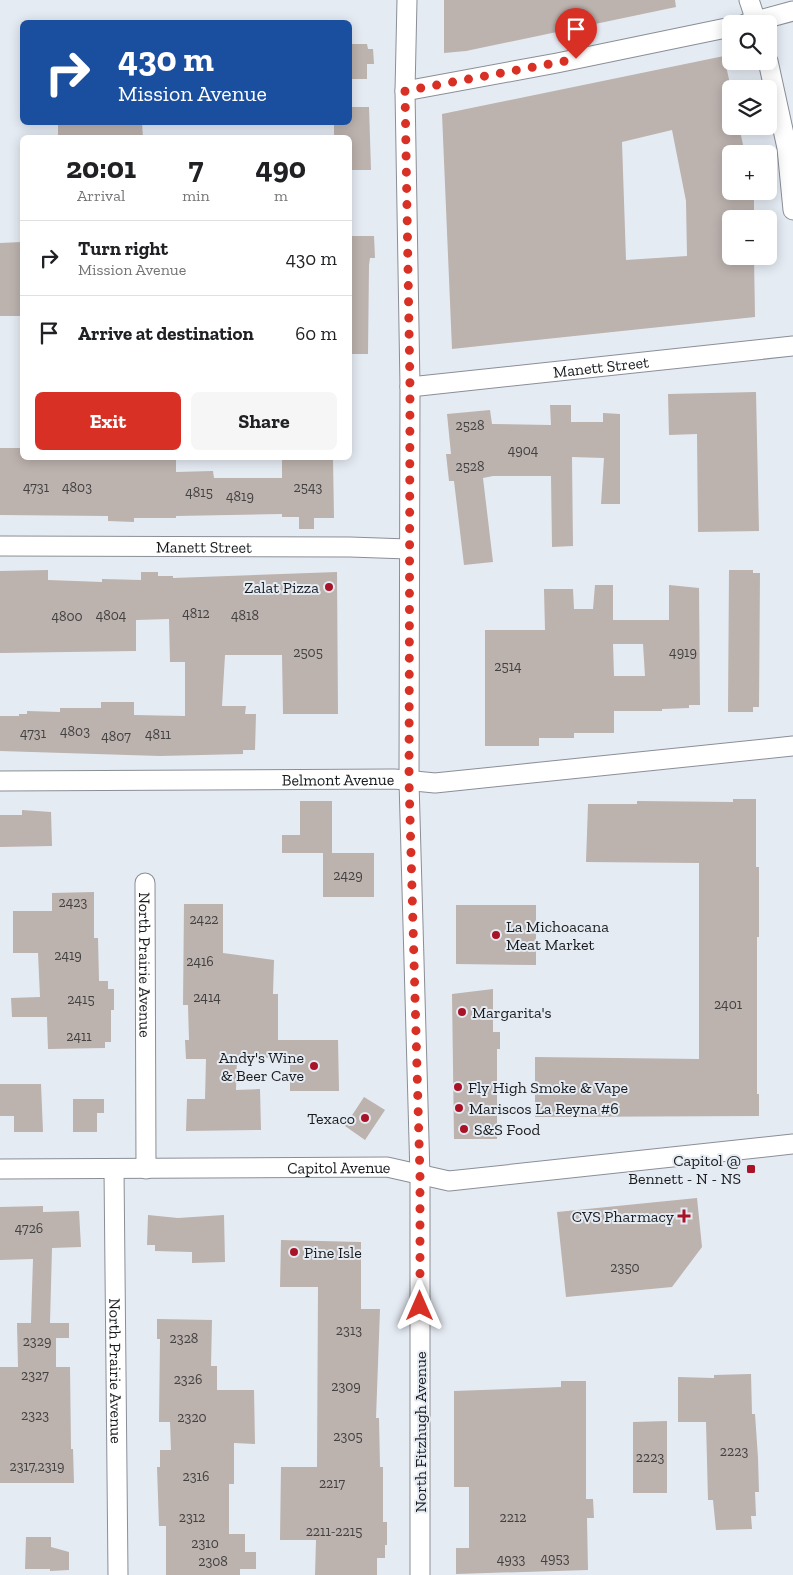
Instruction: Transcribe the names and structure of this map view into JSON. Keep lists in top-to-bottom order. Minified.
{"streets":{"street":["Manett Street","Belmont Avenue","North Prairie Avenue","Capitol Avenue","North Fitzhugh Avenue"]},"crossings":[["Manett Street","North Fitzhugh Avenue"],["Belmont Avenue","North Fitzhugh Avenue"],["North Prairie Avenue","Capitol Avenue"],["Capitol Avenue","North Fitzhugh Avenue"]],"places":{"other":["Zalat Pizza","La Michoacana Meat Market","Margarita's","Andy's Wine & Beer Cave","Fly High Smoke & Vape","Mariscos La Reyna #6","Texaco","S&S Food","Pine Isle"],"transit":["Capitol @ Bennett - N - NS"],"health":["CVS Pharmacy"]},"house_numbers":["2528","4904","2528","4731","4803","2543","4815","4819","4812","4804","4818","4800","2505","4919","2514","4803","4731","4811","4807","2429","2423","2422","2419","2416","2414","2415","2401","2411","4726","2350","2313","2328","2329","2327","2326","2309","2323","2320","2305","2223","2223","2317,2319","2316","2217","2312","2212","2211-2215","2310","4953","4933","2308"],"page":{"map_buttons":["+","−"],"turn":["430 m","Mission Avenue"],"eta":["20:01","Arrival","7","min","490","m"],"list":[{"name":"Turn right","note":"Mission Avenue","value":"430 m"},{"name":"Arrive at destination","value":"60 m"}],"buttons":["Exit","Share"]}}
